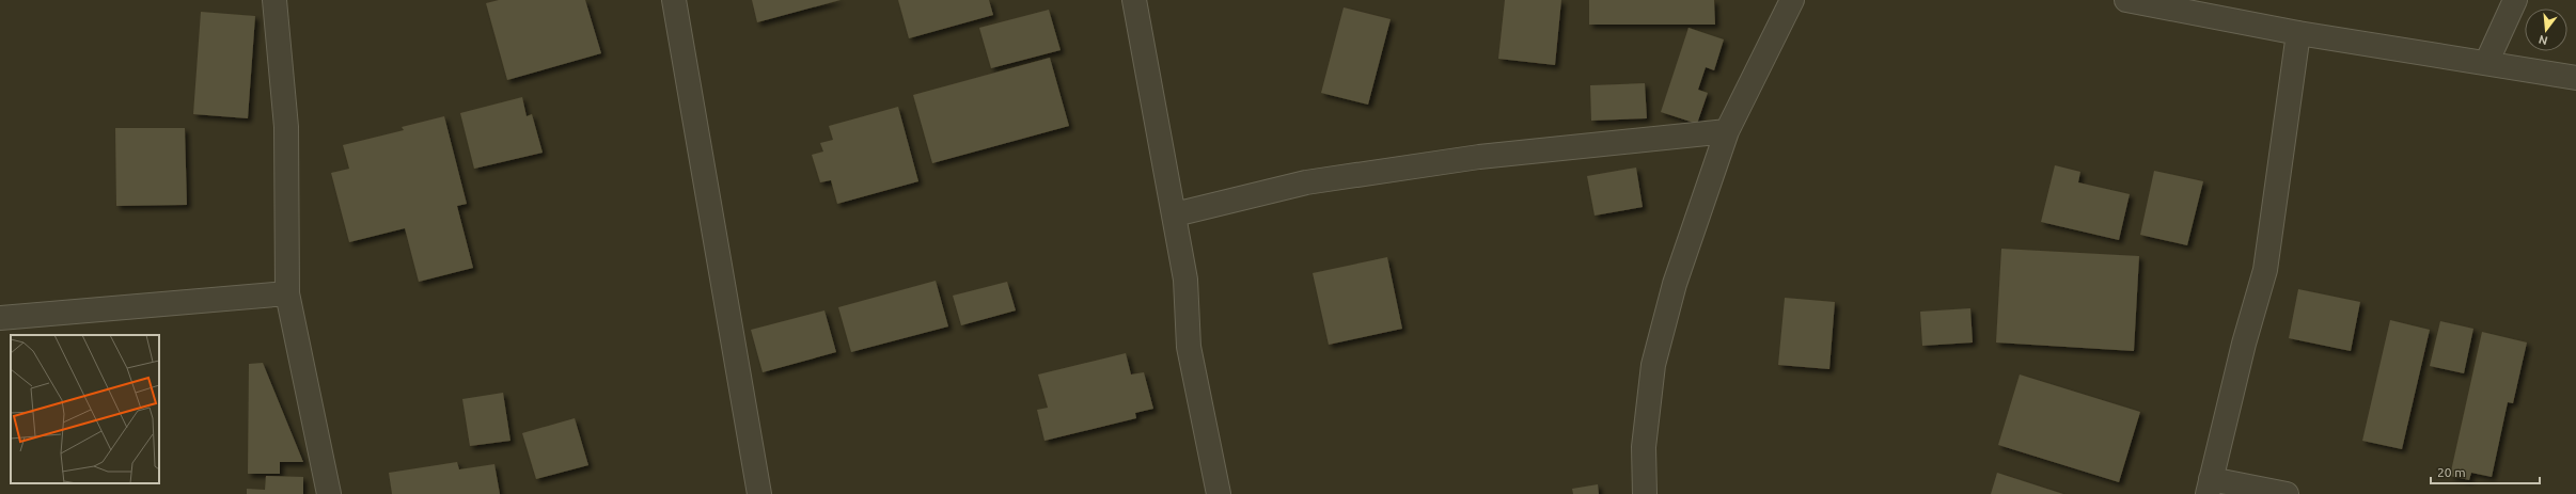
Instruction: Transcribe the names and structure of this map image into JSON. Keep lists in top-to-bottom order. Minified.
{"scale_bar":"20 m","north":"bottom"}
